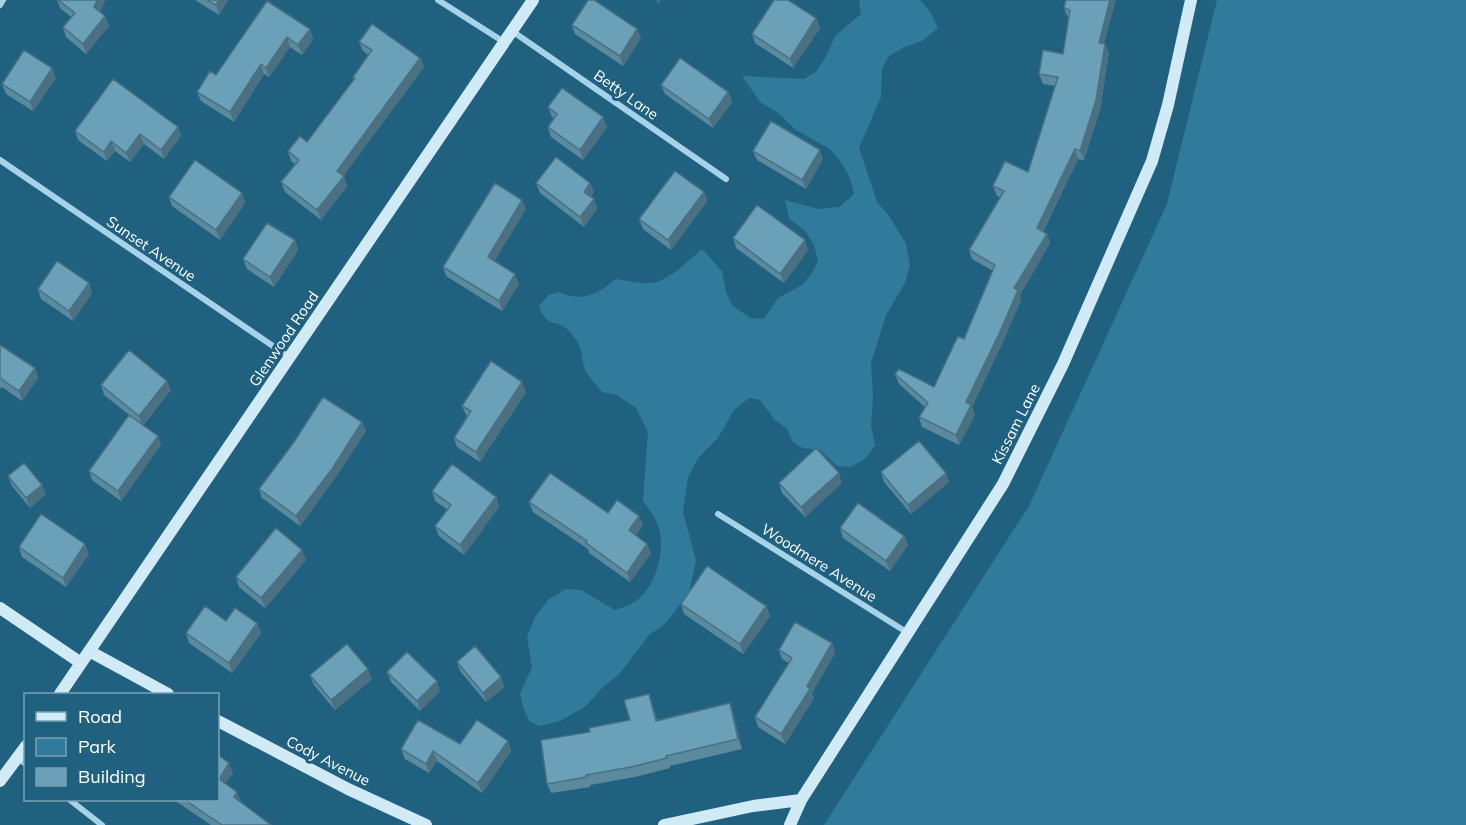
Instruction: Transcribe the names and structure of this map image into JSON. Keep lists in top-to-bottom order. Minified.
{"streets":{"street":["Betty Lane","Sunset Avenue","Glenwood Road","Kissam Lane","Woodmere Avenue","Cody Avenue"]},"crossings":[["Betty Lane","Glenwood Road"],["Sunset Avenue","Glenwood Road"],["Kissam Lane","Woodmere Avenue"]],"legend":["Road","Park","Building"]}
